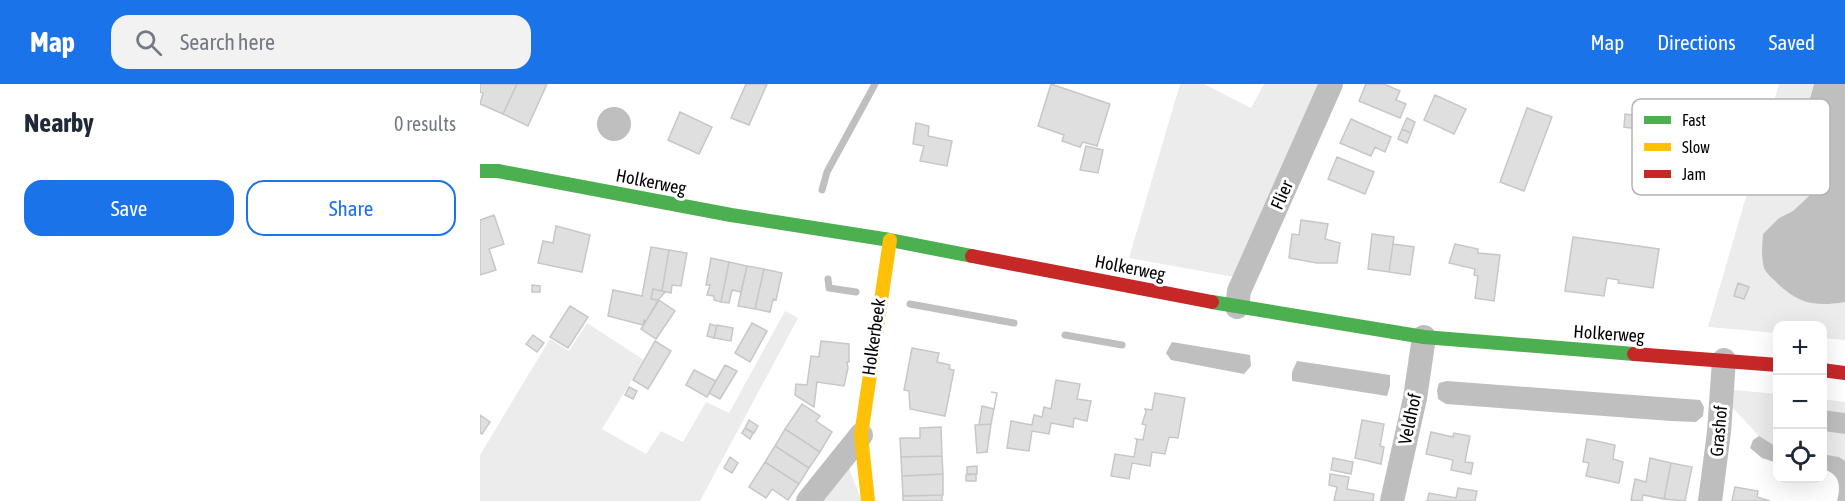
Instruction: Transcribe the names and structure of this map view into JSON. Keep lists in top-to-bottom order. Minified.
{"streets":{"street":["Holkerweg","Flier","Holkerbeek","Veldhof","Grashof"]},"crossings":[["Holkerweg","Flier"],["Holkerweg","Holkerbeek"],["Holkerweg","Veldhof"],["Holkerweg","Grashof"]],"legend":["Fast","Slow","Jam"],"page":{"header":"Map","search":"Search here","nav":["Map","Directions","Saved"],"heading":["Nearby","0 results"],"buttons":["Save","Share"],"map_buttons":["+","−"]}}
